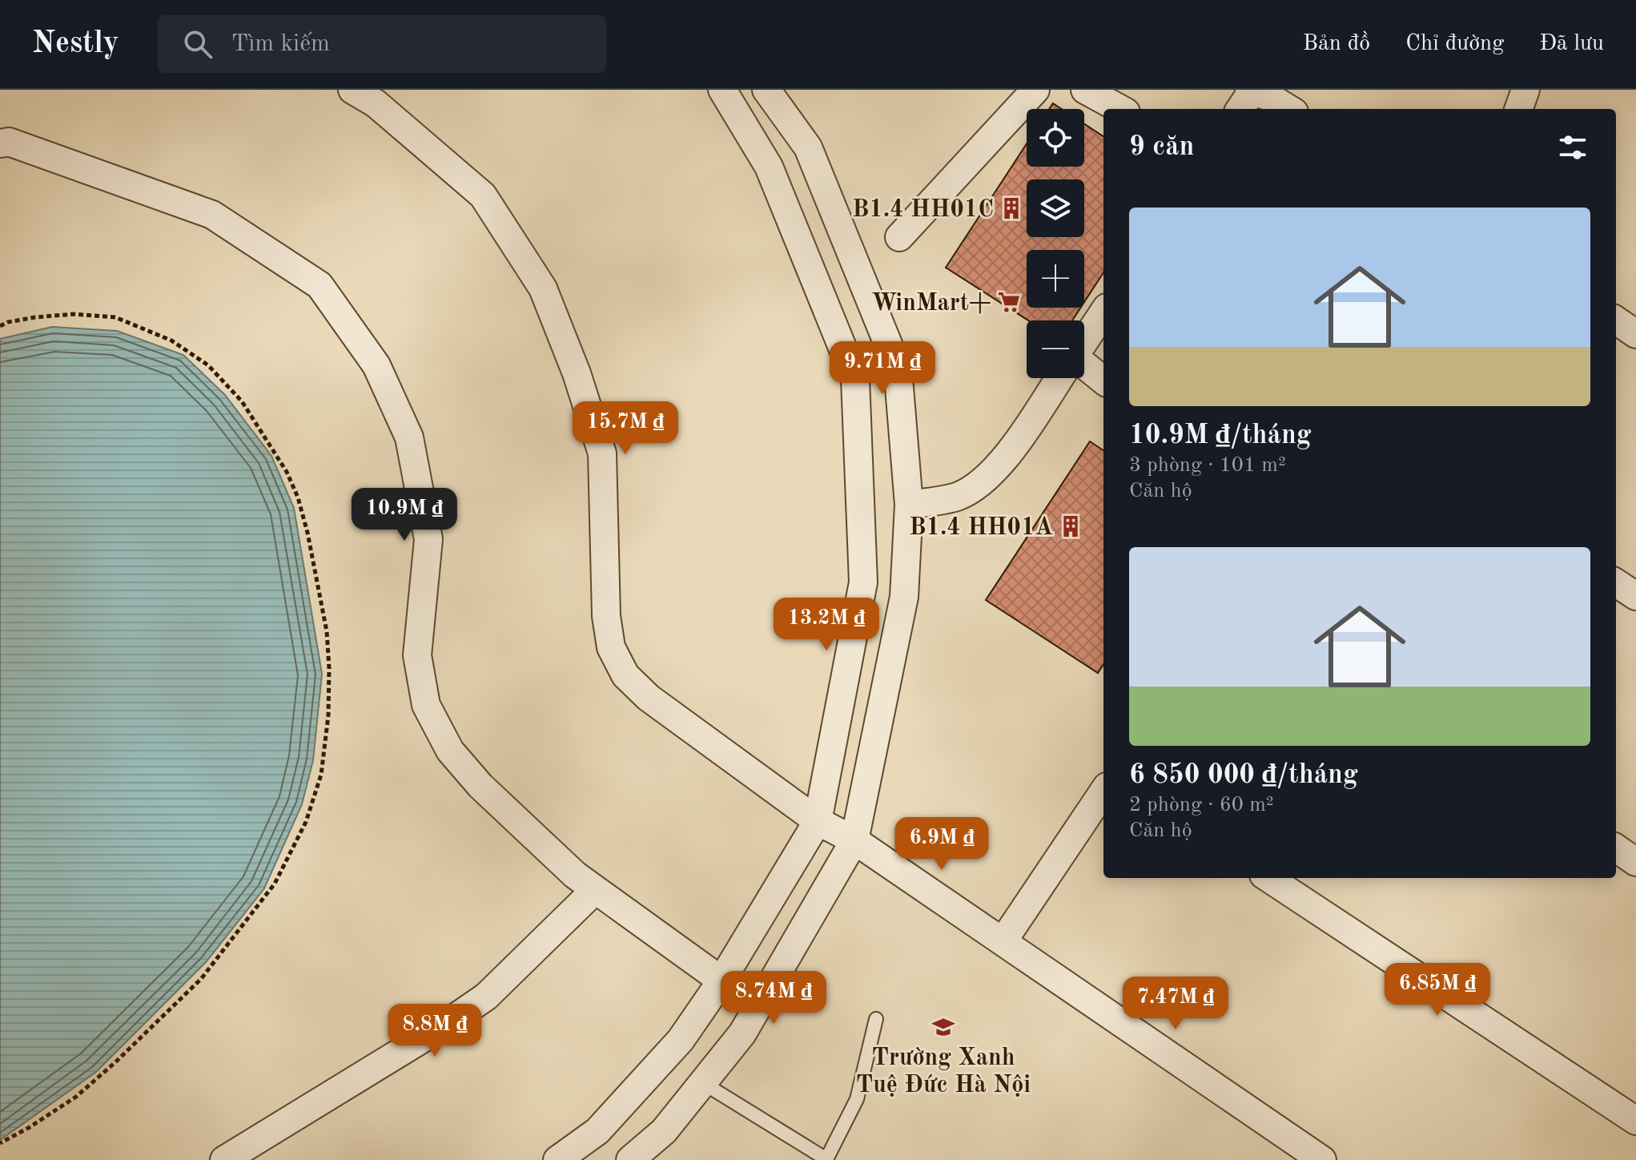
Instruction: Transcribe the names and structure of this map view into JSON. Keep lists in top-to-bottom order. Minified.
{"places":{"building":["B1.4 HH01C","B1.4 HH01A"],"supermarket":["WinMart+"],"school or university":["Trường Xanh Tuệ Đức Hà Nội"]},"page":{"header":"Nestly","search":"Tìm kiếm","nav":["Bản đồ","Chỉ đường","Đã lưu"],"map_buttons":["+","−"],"heading":"9 căn","list":[{"name":"10.9M ₫/tháng","note":"3 phòng · 101 m² · Căn hộ"},{"name":"6 850 000 ₫/tháng","note":"2 phòng · 60 m² · Căn hộ"}],"price":["9.71M ₫","15.7M ₫","10.9M ₫","13.2M ₫","6.9M ₫","6.85M ₫","8.74M ₫","7.47M ₫","8.8M ₫"]}}
